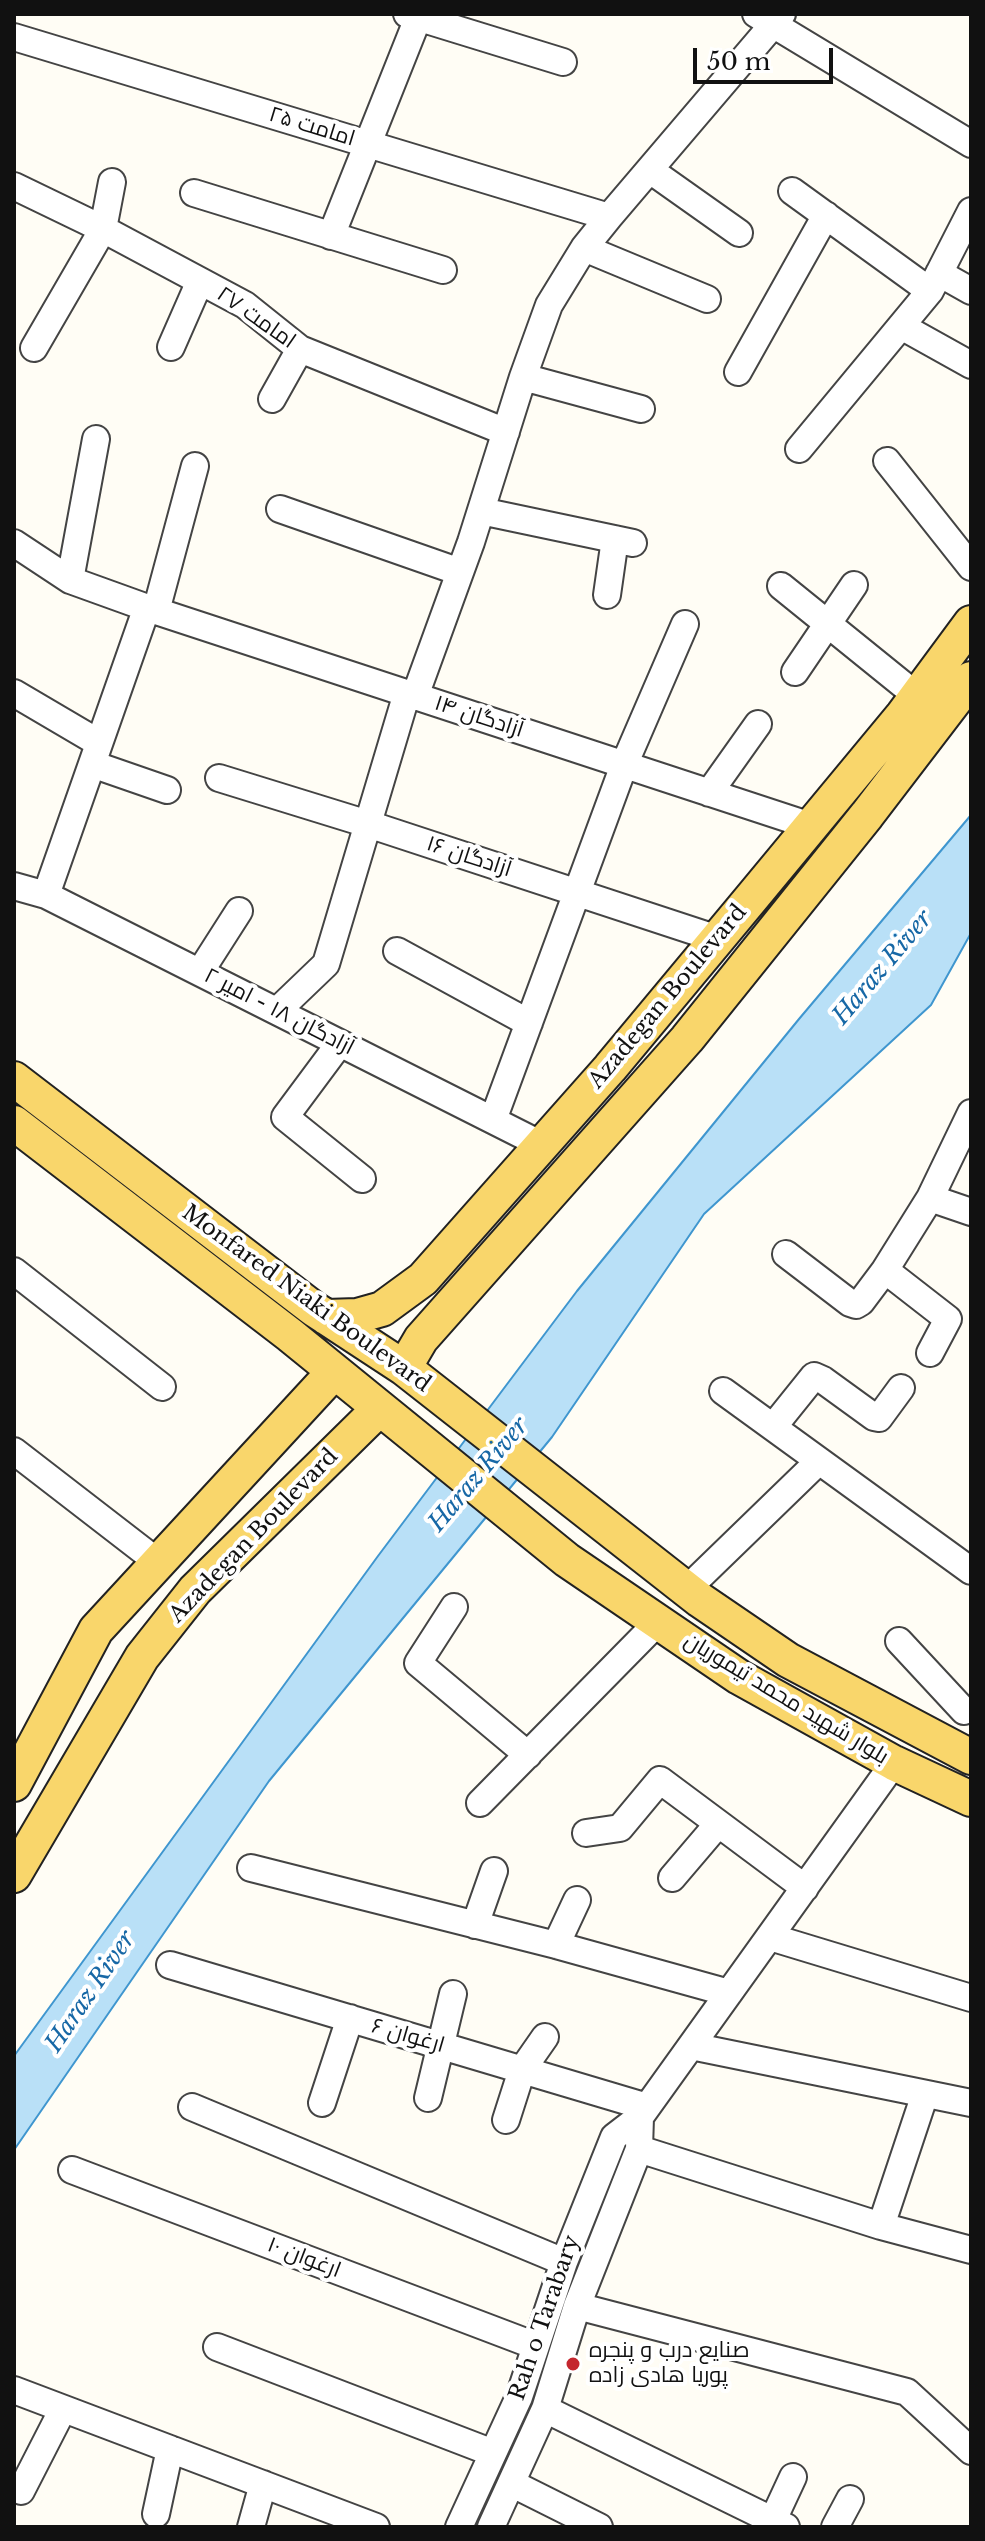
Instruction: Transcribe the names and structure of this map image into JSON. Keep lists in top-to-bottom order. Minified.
{"streets":{"main road":["Azadegan Boulevard","Monfared Niaki Boulevard","بلوار شهید محمد تیموریان"],"street":["امامت ۲۵","امامت ۲۷","آزادگان ۱۴","آزادگان ۱۶","آزادگان ۱۸ - امیر ۲","ارغوان ۶","ارغوان ۱۰","Rah o Tarabary"]},"crossings":[["آزادگان ۱۴","Azadegan Boulevard"],["آزادگان ۱۶","Azadegan Boulevard"],["Azadegan Boulevard","آزادگان ۱۸ - امیر ۲"],["Azadegan Boulevard","Monfared Niaki Boulevard"],["Monfared Niaki Boulevard","بلوار شهید محمد تیموریان"],["بلوار شهید محمد تیموریان","Rah o Tarabary"],["ارغوان ۶","Rah o Tarabary"],["ارغوان ۱۰","Rah o Tarabary"]],"water":["Haraz River"],"places":["صنایع درب و پنجره پوریا هادی زاده"],"scale_bar":"50 m"}
